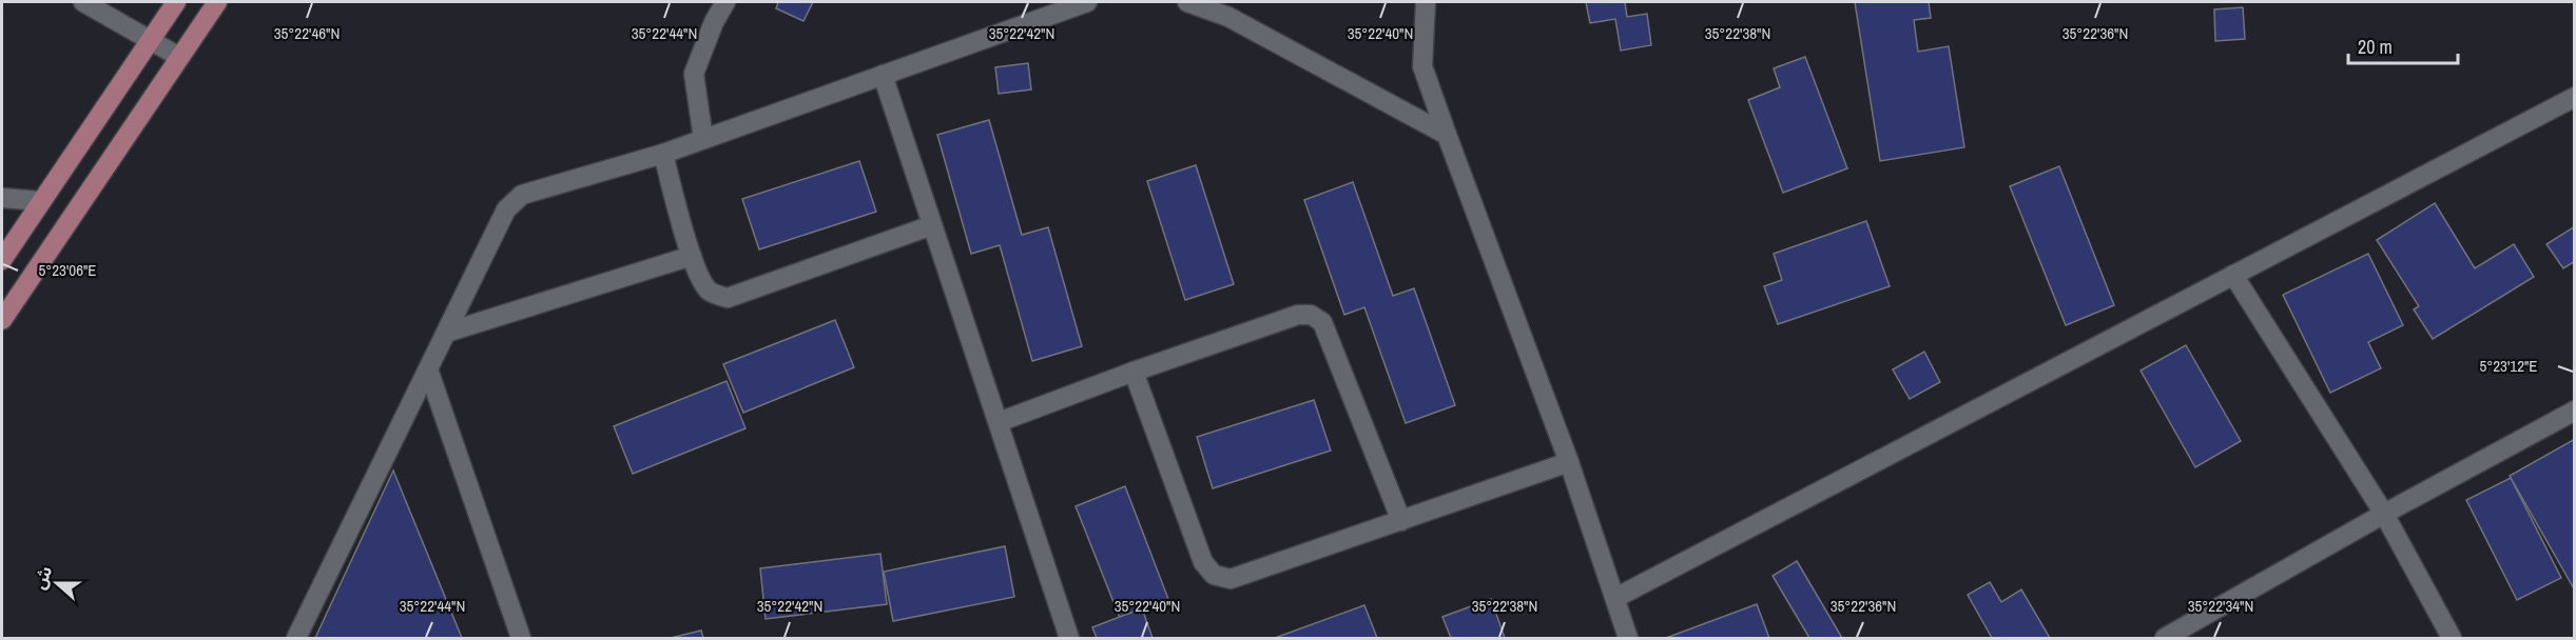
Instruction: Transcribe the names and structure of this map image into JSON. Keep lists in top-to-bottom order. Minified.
{"scale_bar":"20 m","north":"left","coordinates":["35°22'46\"N","35°22'44\"N","35°22'42\"N","35°22'40\"N","35°22'38\"N","35°22'36\"N","5°23'06\"E","5°23'12\"E","35°22'34\"N"]}
